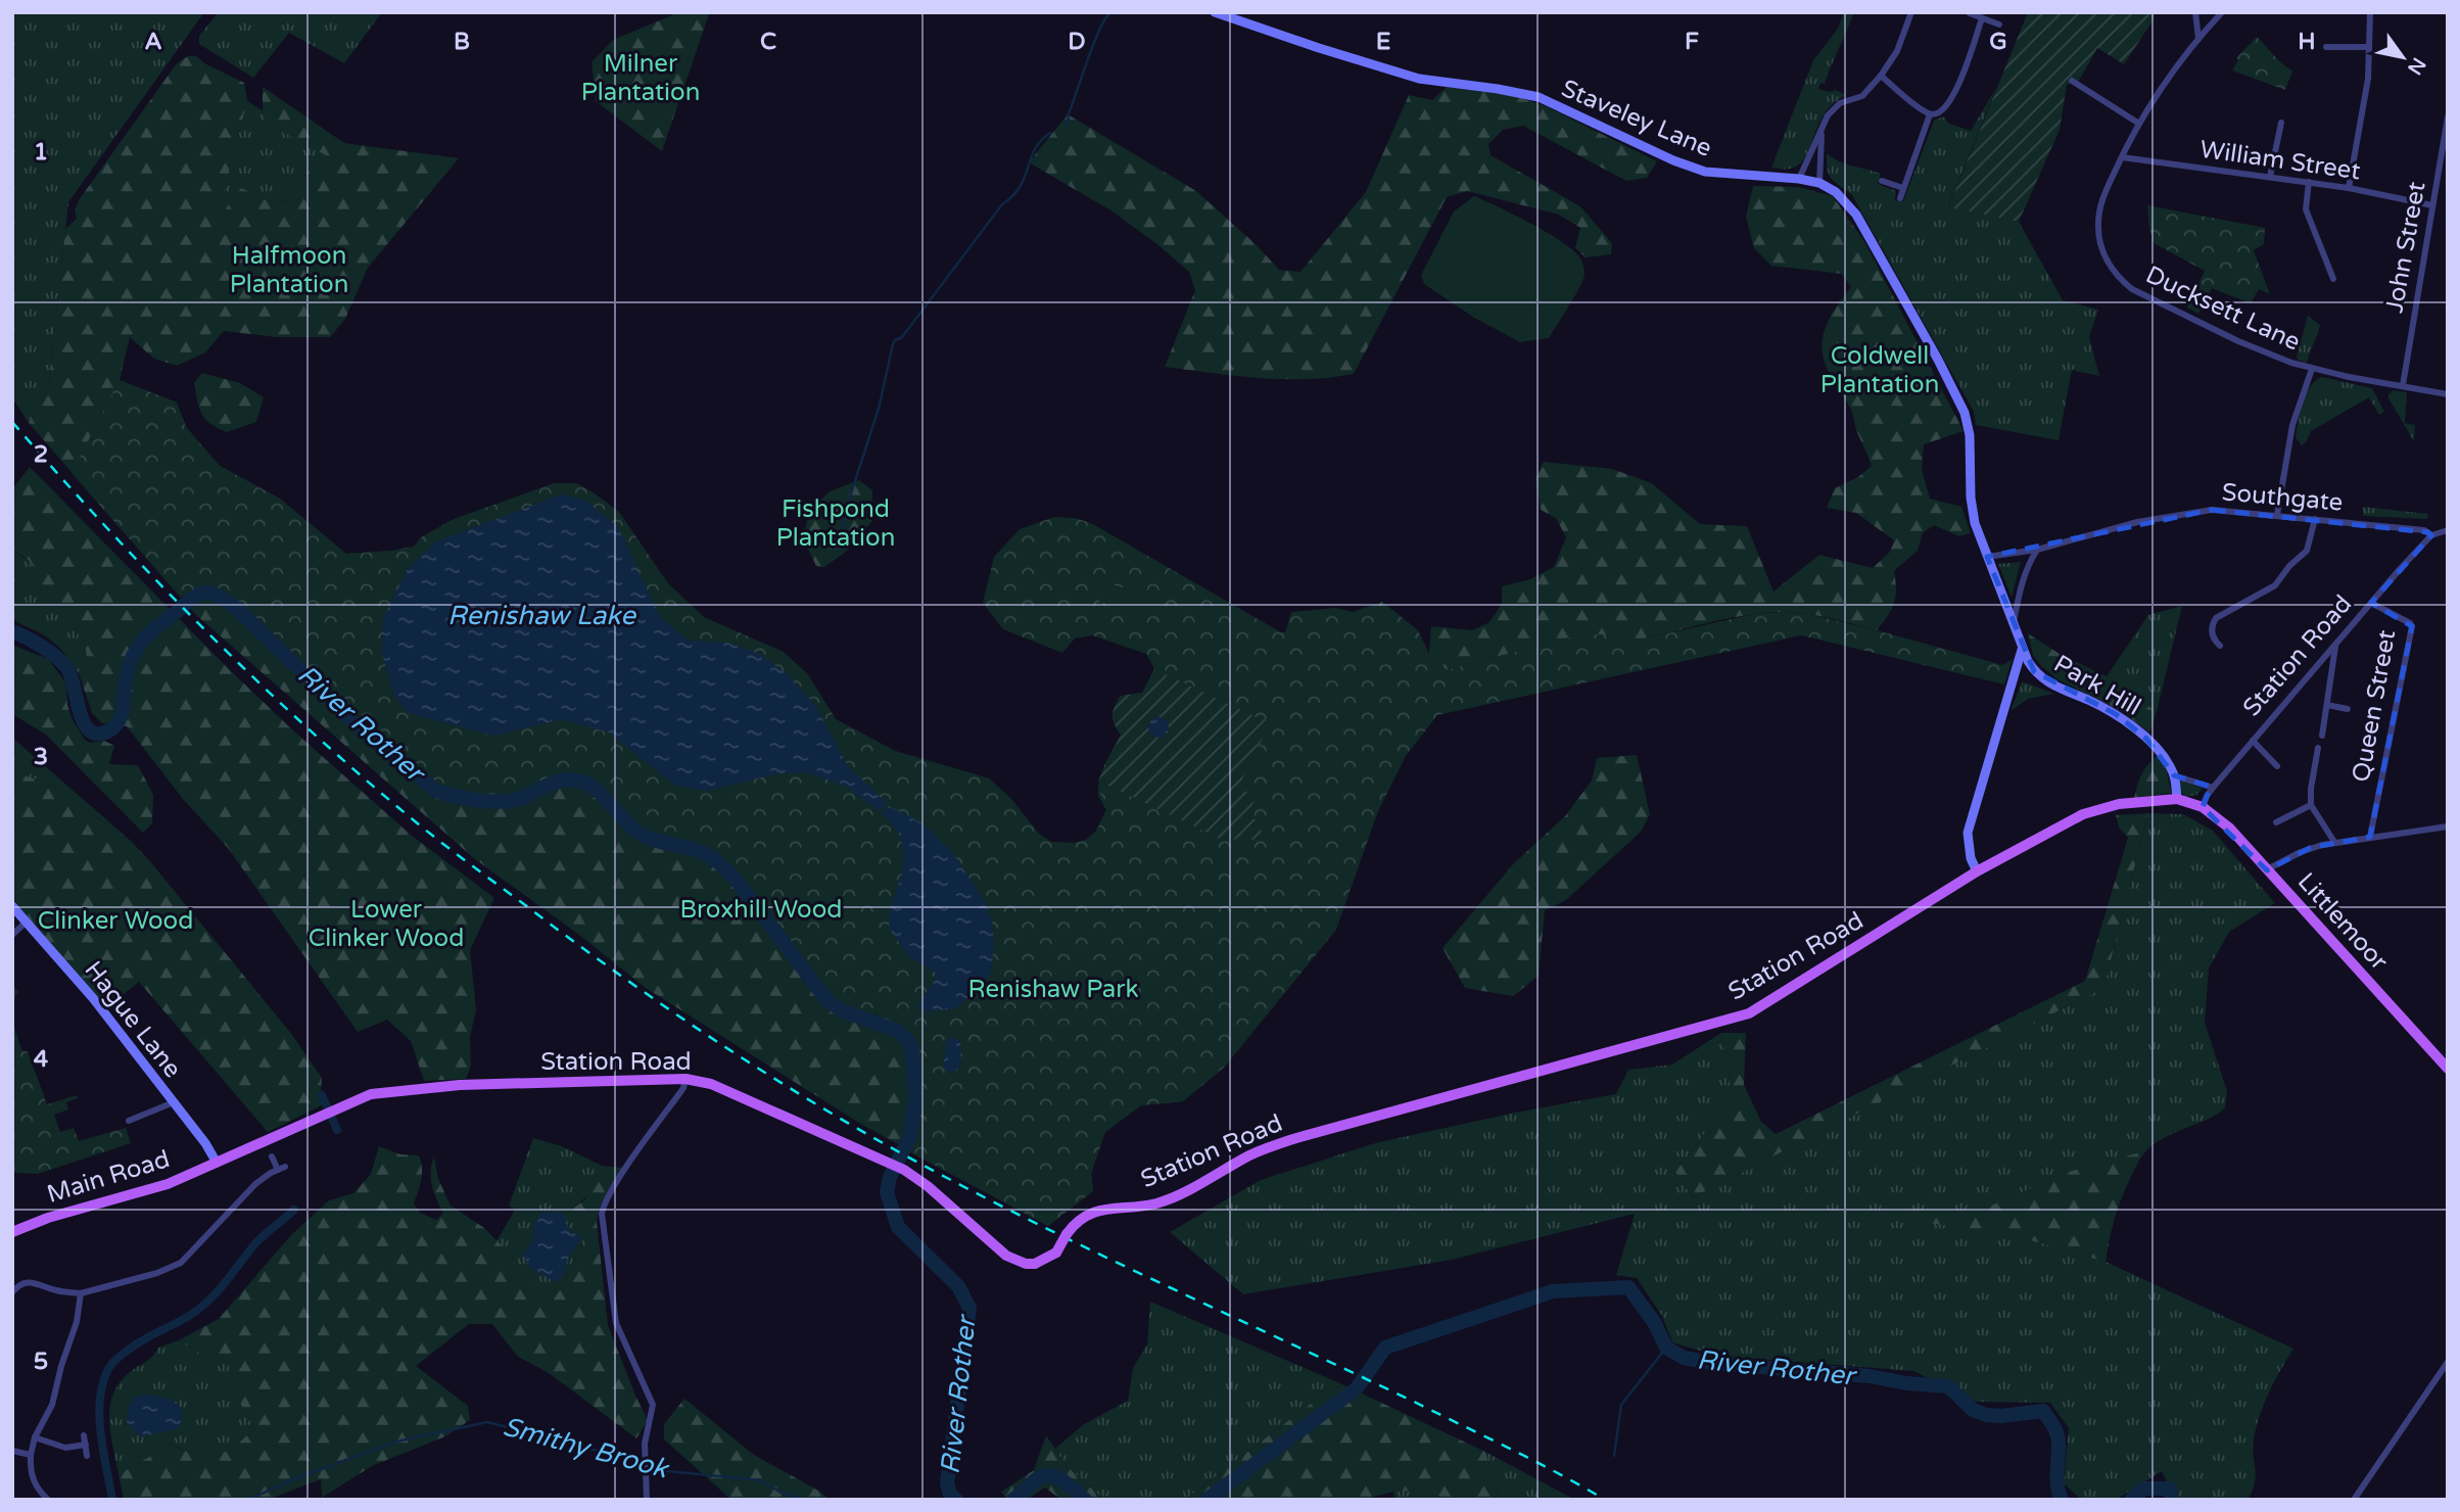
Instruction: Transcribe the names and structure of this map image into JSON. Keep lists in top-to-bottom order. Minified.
{"streets":{"main road":["Staveley Lane","Station Road","Park Hill","Littlemoor","Hague Lane","Main Road"],"street":["William Street","John Street","Ducksett Lane","Southgate","Queen Street"]},"crossings":[["Staveley Lane","Southgate"],["Staveley Lane","Park Hill"],["William Street","John Street"],["William Street","Ducksett Lane"],["John Street","Ducksett Lane"],["Southgate","Station Road"],["Station Road","Park Hill"],["Station Road","Queen Street"],["Station Road","Littlemoor"],["Station Road","Main Road"],["Park Hill","Littlemoor"],["Hague Lane","Main Road"]],"water":["Renishaw Lake","River Rother","Smithy Brook"],"parks":["Milner Plantation","Halfmoon Plantation","Coldwell Plantation","Fishpond Plantation","Lower Clinker Wood","Broxhill Wood","Clinker Wood","Renishaw Park"],"north":"bottom right","grid":{"columns":["A","B","C","D","E","F","G","H"],"rows":["1","2","3","4","5"]}}
